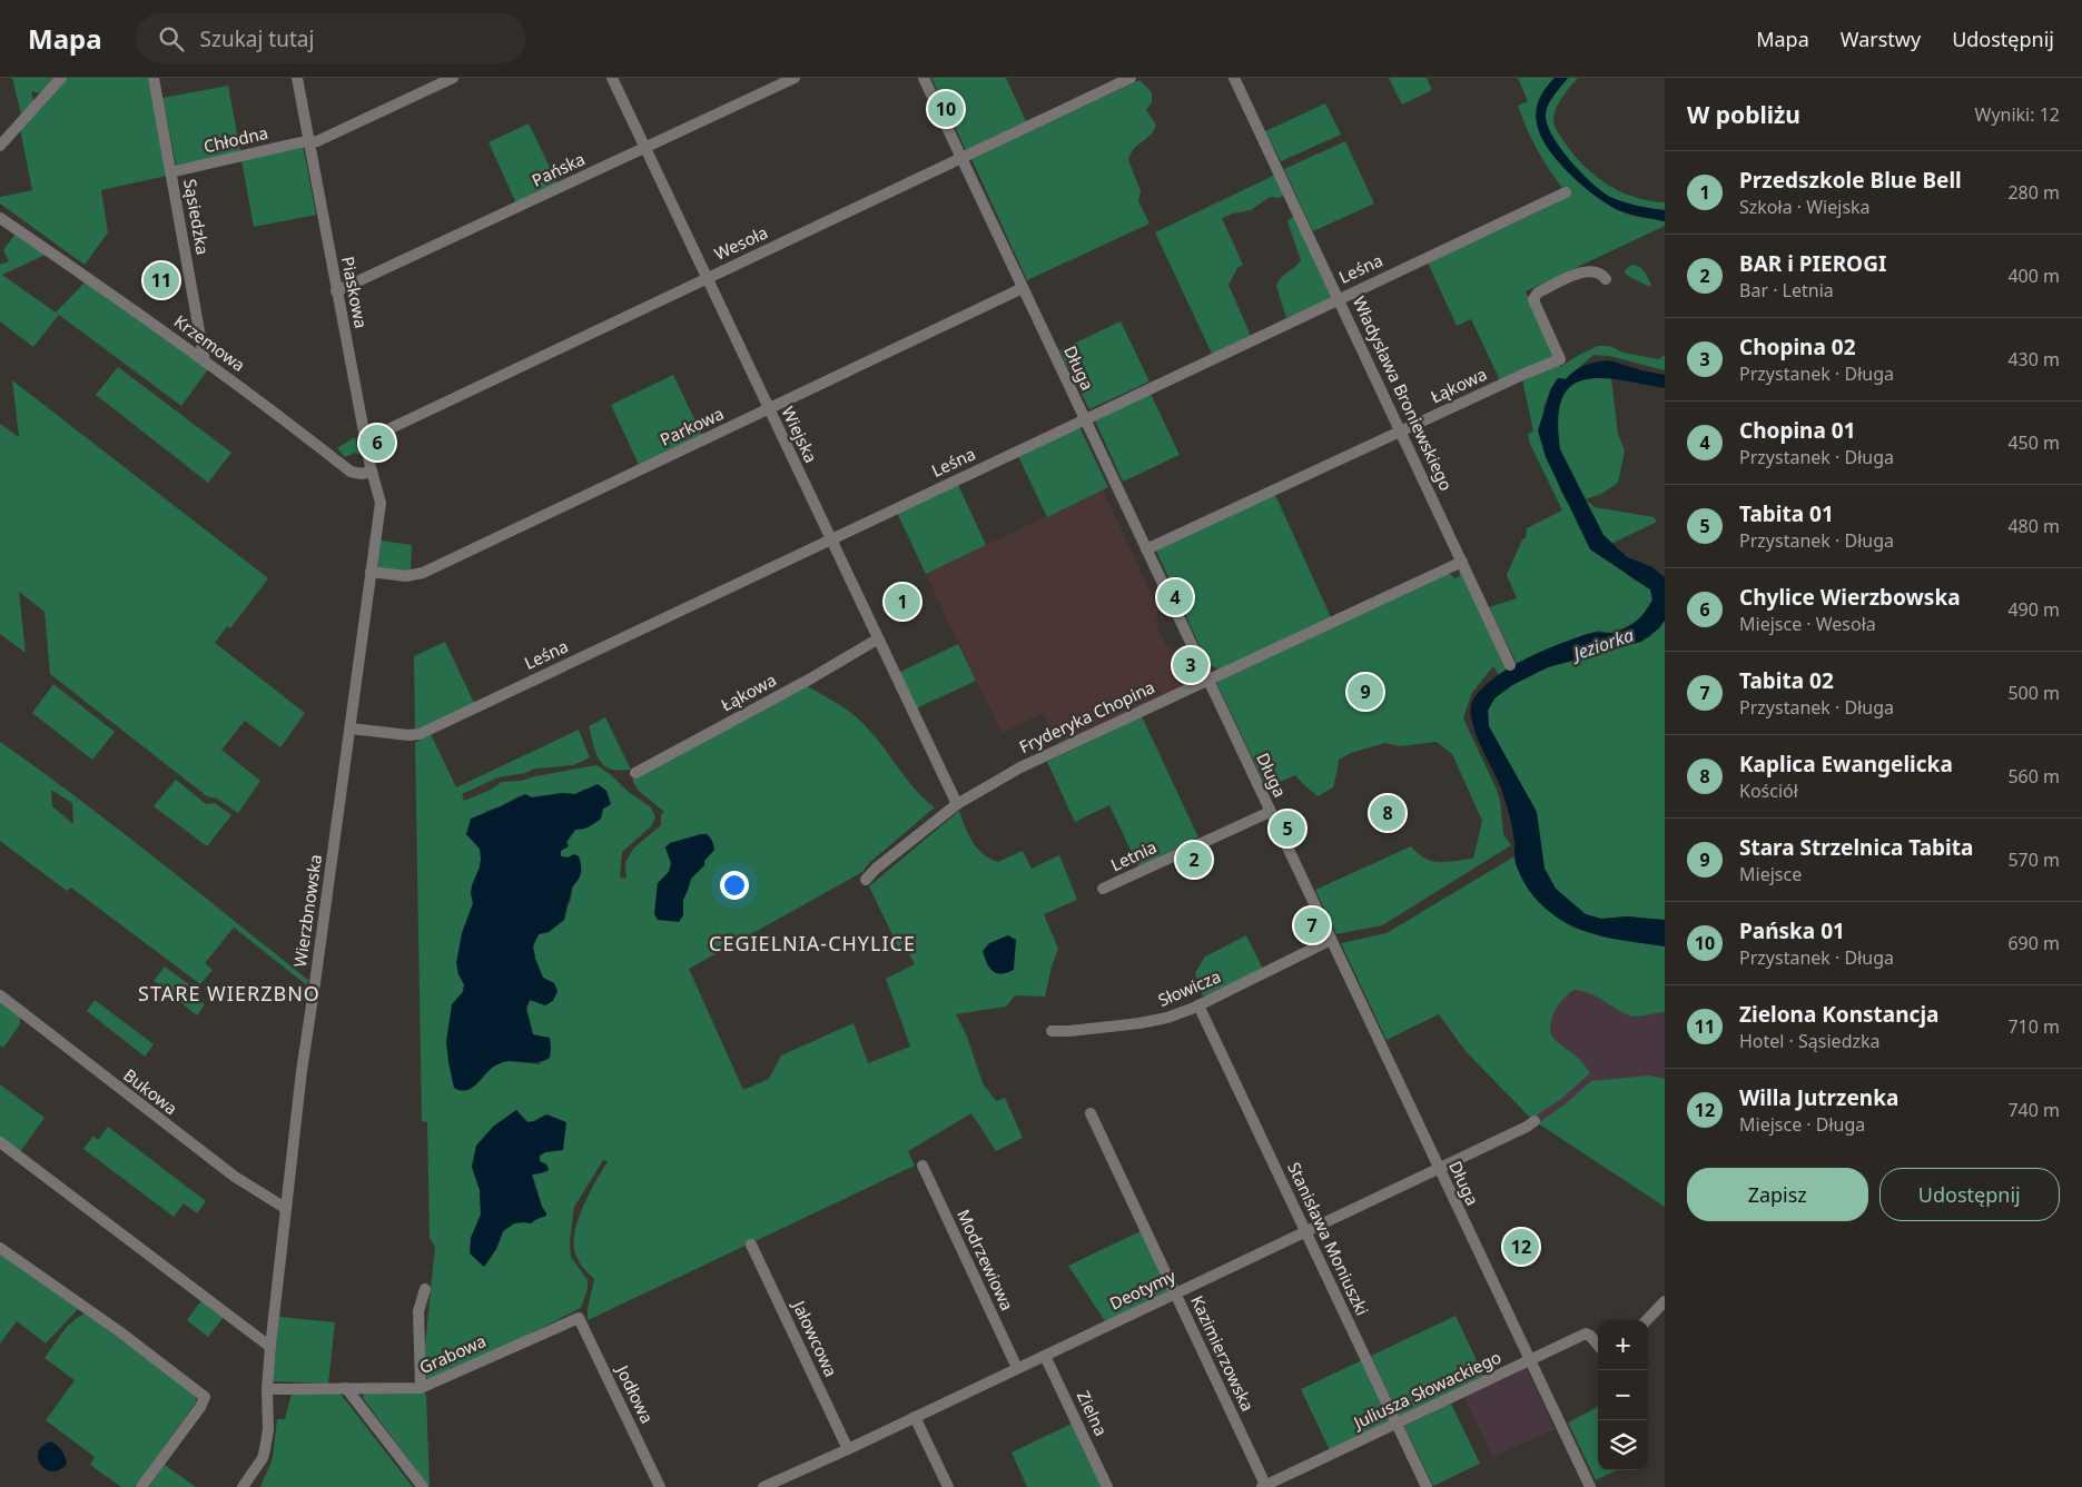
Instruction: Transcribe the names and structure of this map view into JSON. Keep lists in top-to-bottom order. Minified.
{"streets":{"street":["Chłodna","Pańska","Sąsiedzka","Wesoła","Leśna","Piaskowa","Krzemowa","Długa","Łąkowa","Władysława Broniewskiego","Parkowa","Wiejska","Fryderyka Chopina","Letnia","Wierzbnowska","Słowicza","Bukowa","Stanisława Moniuszki","Modrzewiowa","Deotymy","Jałowcowa","Kazimierzowska","Grabowa","Juliusza Słowackiego","Jodłowa","Zielna"]},"crossings":[["Chłodna","Sąsiedzka"],["Chłodna","Piaskowa"],["Pańska","Piaskowa"],["Pańska","Wiejska"],["Sąsiedzka","Krzemowa"],["Wesoła","Piaskowa"],["Wesoła","Długa"],["Wesoła","Wiejska"],["Leśna","Długa"],["Leśna","Władysława Broniewskiego"],["Leśna","Wiejska"],["Leśna","Wierzbnowska"],["Piaskowa","Krzemowa"],["Piaskowa","Wierzbnowska"],["Długa","Łąkowa"],["Długa","Parkowa"],["Długa","Fryderyka Chopina"],["Długa","Letnia"],["Długa","Słowicza"],["Długa","Deotymy"],["Długa","Juliusza Słowackiego"],["Łąkowa","Władysława Broniewskiego"],["Łąkowa","Wiejska"],["Władysława Broniewskiego","Fryderyka Chopina"],["Parkowa","Wiejska"],["Parkowa","Wierzbnowska"],["Wiejska","Fryderyka Chopina"],["Wierzbnowska","Bukowa"],["Wierzbnowska","Grabowa"],["Słowicza","Stanisława Moniuszki"],["Stanisława Moniuszki","Deotymy"],["Stanisława Moniuszki","Juliusza Słowackiego"],["Modrzewiowa","Deotymy"],["Deotymy","Jałowcowa"],["Deotymy","Kazimierzowska"],["Deotymy","Zielna"],["Kazimierzowska","Juliusza Słowackiego"],["Grabowa","Jodłowa"]],"districts":["CEGIELNIA-CHYLICE","STARE WIERZBNO"],"water":["Jeziorka"],"page":{"header":"Mapa","search":"Szukaj tutaj","nav":["Mapa","Warstwy","Udostępnij"],"heading":["W pobliżu","Wyniki: 12"],"pins":["10","11","6","4","1","3","9","8","5","2","7","12"],"list":[{"mark":"1","name":"Przedszkole Blue Bell","note":"Szkoła · Wiejska","value":"280 m"},{"mark":"2","name":"BAR i PIEROGI","note":"Bar · Letnia","value":"400 m"},{"mark":"3","name":"Chopina 02","note":"Przystanek · Długa","value":"430 m"},{"mark":"4","name":"Chopina 01","note":"Przystanek · Długa","value":"450 m"},{"mark":"5","name":"Tabita 01","note":"Przystanek · Długa","value":"480 m"},{"mark":"6","name":"Chylice Wierzbowska","note":"Miejsce · Wesoła","value":"490 m"},{"mark":"7","name":"Tabita 02","note":"Przystanek · Długa","value":"500 m"},{"mark":"8","name":"Kaplica Ewangelicka","note":"Kościół","value":"560 m"},{"mark":"9","name":"Stara Strzelnica Tabita","note":"Miejsce","value":"570 m"},{"mark":"10","name":"Pańska 01","note":"Przystanek · Długa","value":"690 m"},{"mark":"11","name":"Zielona Konstancja","note":"Hotel · Sąsiedzka","value":"710 m"},{"mark":"12","name":"Willa Jutrzenka","note":"Miejsce · Długa","value":"740 m"}],"buttons":["Zapisz","Udostępnij"],"map_buttons":["+","−"]}}
